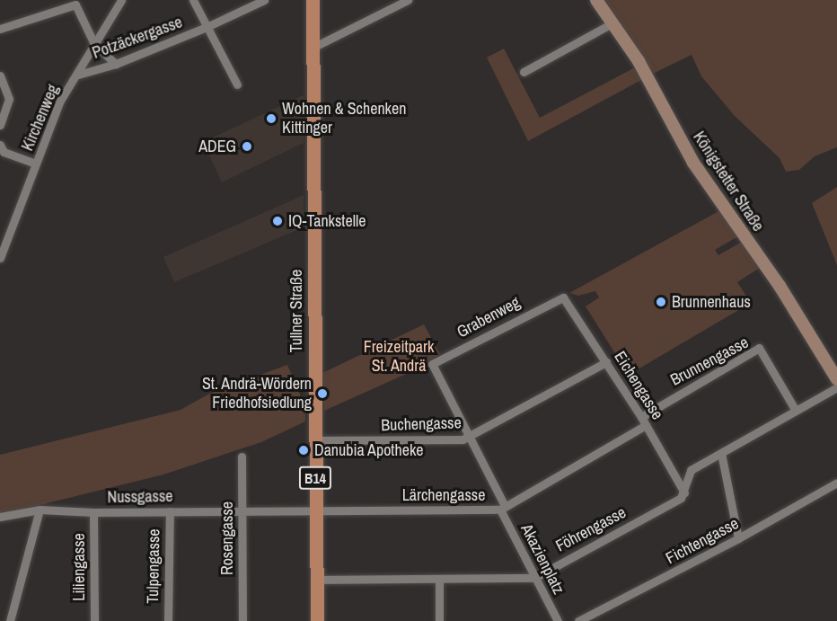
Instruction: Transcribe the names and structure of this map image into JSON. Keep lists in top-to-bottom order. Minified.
{"streets":{"main road":["Königstetter Straße","Tullner Straße","B14"],"street":["Potzäckergasse","Kirchenweg","Grabenweg","Brunnengasse","Eichengasse","Buchengasse","Lärchengasse","Nussgasse","Föhrengasse","Rosengasse","Fichtengasse","Akazienplatz","Tulpengasse","Liliengasse"]},"crossings":[["Potzäckergasse","Kirchenweg"],["Tullner Straße","Buchengasse"],["Tullner Straße","Lärchengasse"],["Tullner Straße","Föhrengasse"],["Grabenweg","Eichengasse"],["Grabenweg","Akazienplatz"],["Brunnengasse","Eichengasse"],["Eichengasse","Buchengasse"],["Eichengasse","Lärchengasse"],["Eichengasse","Föhrengasse"],["Buchengasse","Akazienplatz"],["Lärchengasse","Nussgasse"],["Lärchengasse","Akazienplatz"],["Nussgasse","Rosengasse"],["Nussgasse","Tulpengasse"],["Nussgasse","Liliengasse"],["Föhrengasse","Akazienplatz"]],"parks":["Freizeitpark St. Andrä"],"places":["Wohnen & Schenken Kittinger","ADEG","IQ-Tankstelle","Brunnenhaus","St. Andrä-Wördern Friedhofsiedlung","Danubia Apotheke"]}
